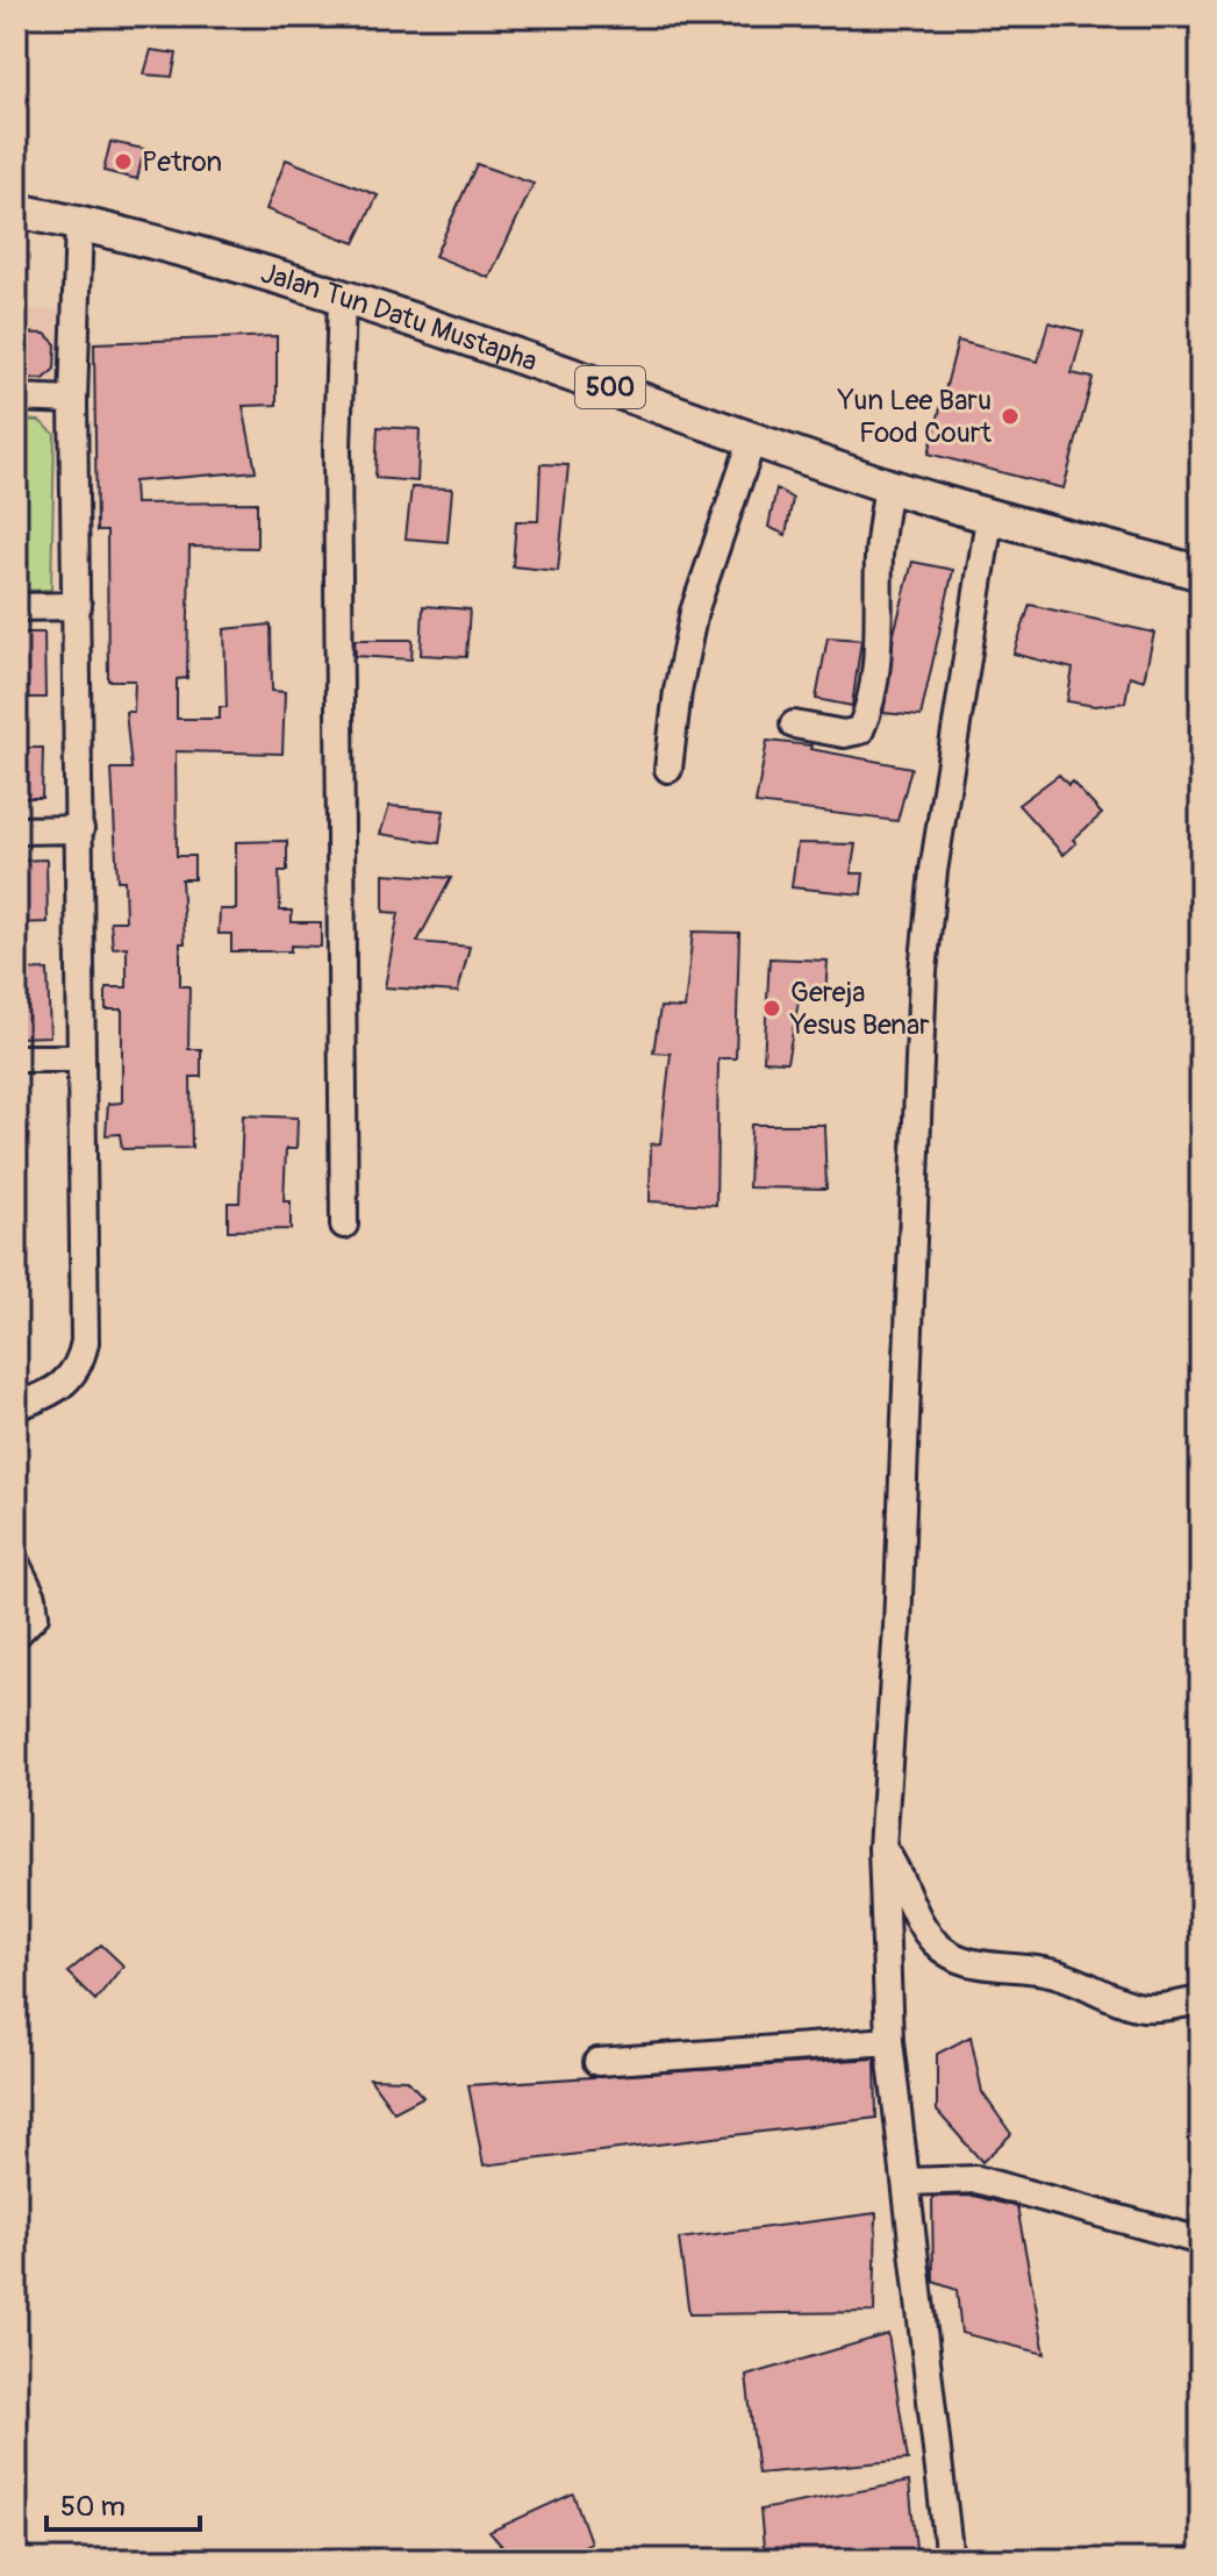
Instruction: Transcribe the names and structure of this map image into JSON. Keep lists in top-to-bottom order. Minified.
{"streets":{"main road":["Jalan Tun Datu Mustapha","500"]},"places":["Petron","Yun Lee Baru Food Court","Gereja Yesus Benar"],"scale_bar":"50 m"}
